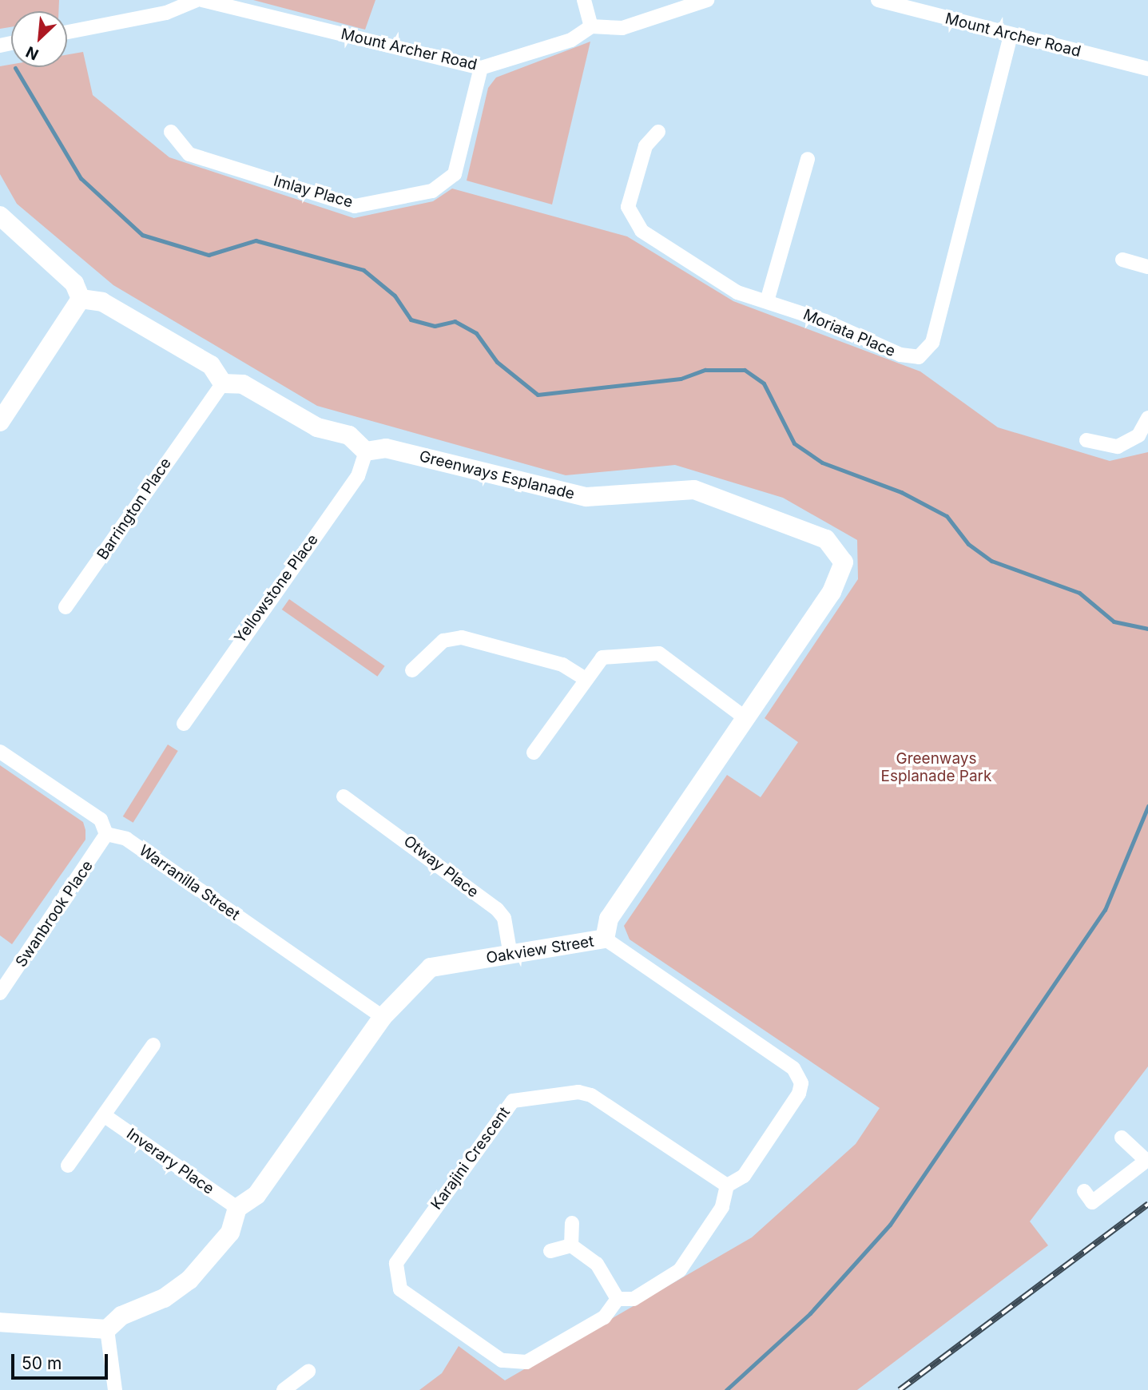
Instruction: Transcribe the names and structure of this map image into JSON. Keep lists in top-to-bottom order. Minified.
{"streets":{"street":["Mount Archer Road","Imlay Place","Moriata Place","Greenways Esplanade","Barrington Place","Yellowstone Place","Otway Place","Warranilla Street","Swanbrook Place","Oakview Street","Karajini Crescent","Inverary Place"]},"crossings":[["Mount Archer Road","Imlay Place"],["Mount Archer Road","Moriata Place"],["Greenways Esplanade","Yellowstone Place"],["Greenways Esplanade","Oakview Street"],["Otway Place","Oakview Street"],["Warranilla Street","Swanbrook Place"],["Warranilla Street","Oakview Street"],["Oakview Street","Karajini Crescent"],["Oakview Street","Inverary Place"]],"parks":["Greenways Esplanade Park"],"scale_bar":"50 m","north":"bottom left"}
